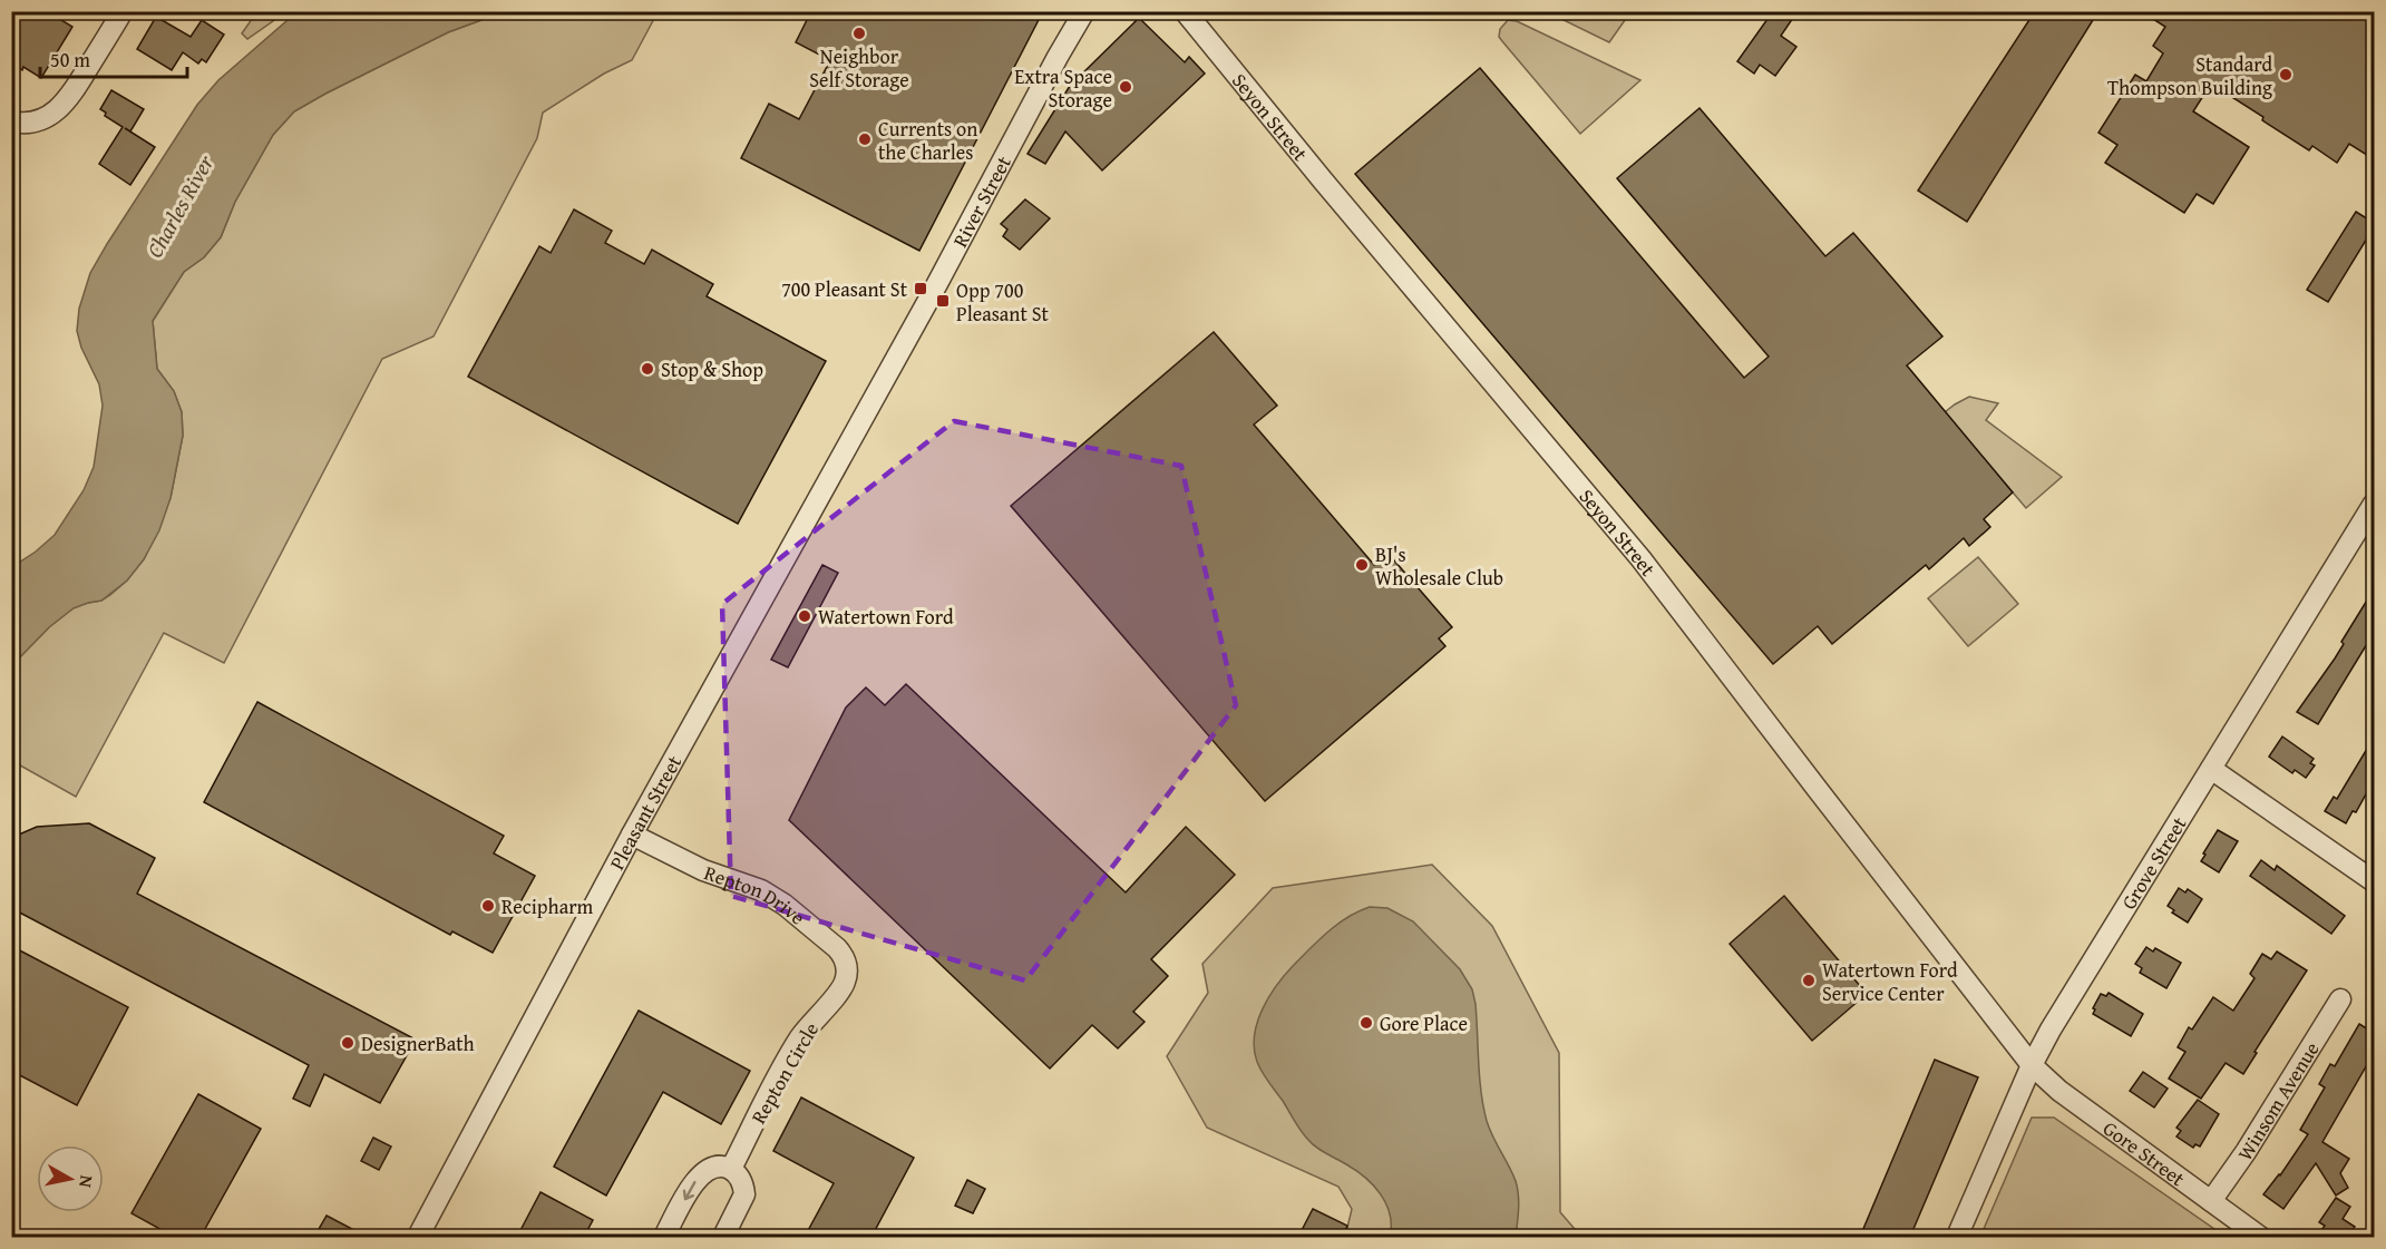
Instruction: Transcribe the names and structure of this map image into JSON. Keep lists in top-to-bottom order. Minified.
{"streets":{"street":["Seyon Street","River Street","Pleasant Street","Grove Street","Repton Drive","Repton Circle","Winsom Avenue","Gore Street"]},"crossings":[["Seyon Street","Grove Street"],["Seyon Street","Gore Street"],["River Street","Pleasant Street"],["Pleasant Street","Repton Drive"],["Grove Street","Gore Street"],["Repton Drive","Repton Circle"],["Winsom Avenue","Gore Street"]],"water":["Charles River"],"places":{"other":["Neighbor Self Storage","Standard Thompson Building","Extra Space Storage","Currents on the Charles","Stop & Shop","BJ's Wholesale Club","Watertown Ford","Recipharm","Watertown Ford Service Center","Gore Place","DesignerBath"],"transit":["700 Pleasant St","Opp 700 Pleasant St"]},"scale_bar":"50 m","north":"right"}
